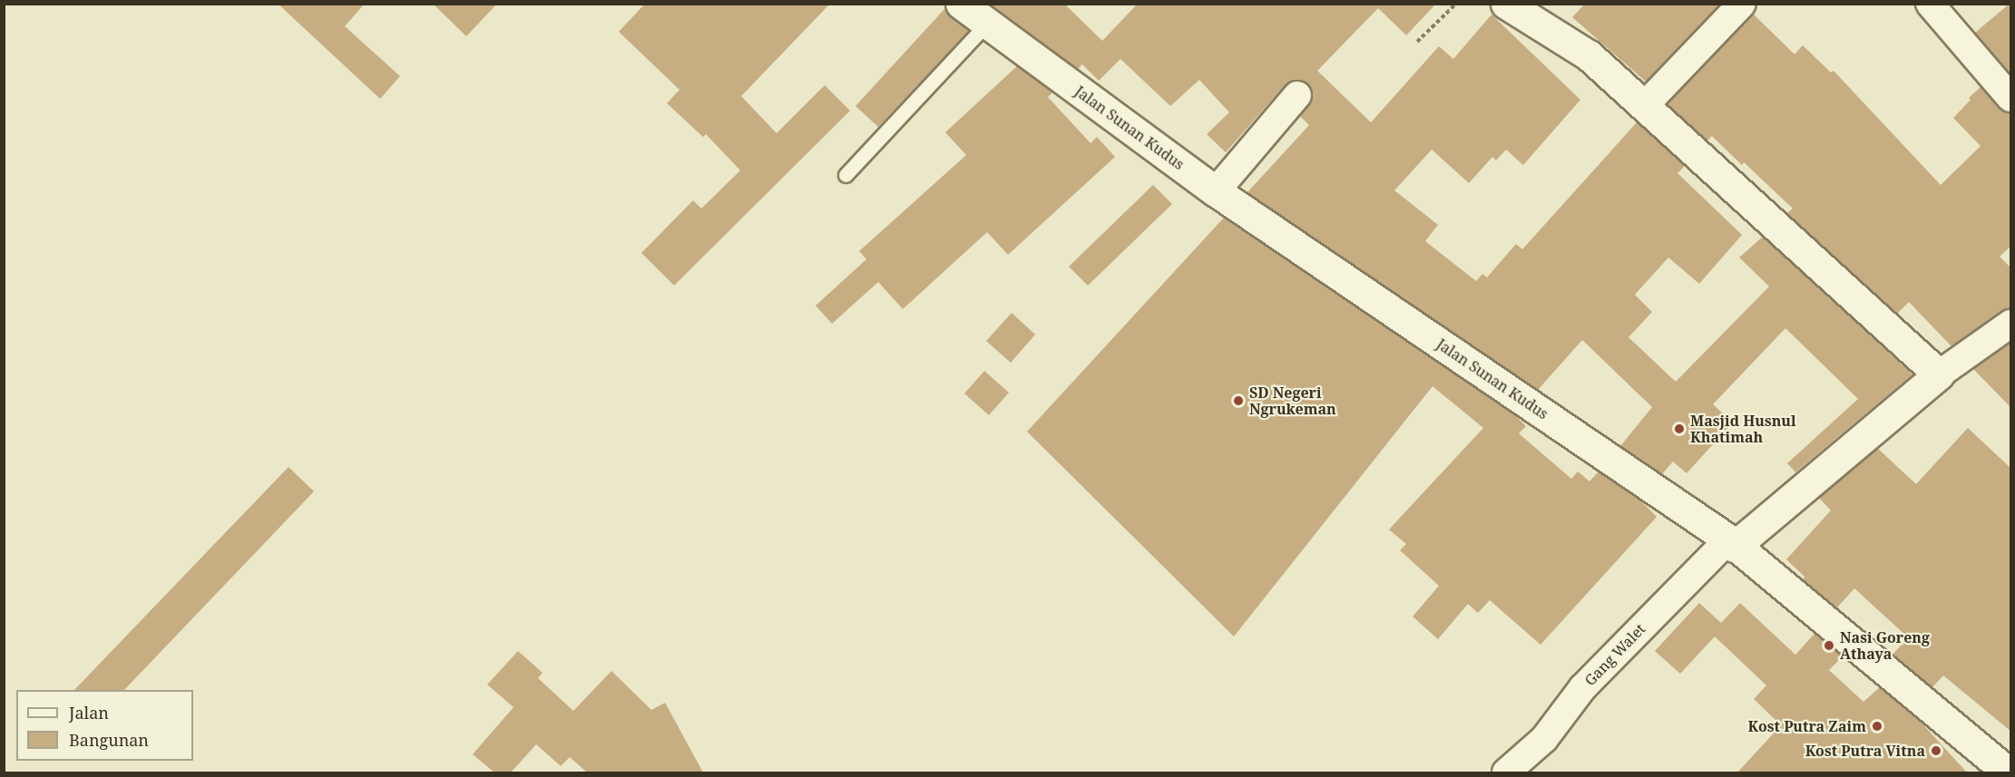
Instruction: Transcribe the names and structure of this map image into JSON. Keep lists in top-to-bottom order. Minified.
{"streets":{"street":["Jalan Sunan Kudus","Gang Walet"]},"crossings":[["Jalan Sunan Kudus","Gang Walet"]],"places":["SD Negeri Ngrukeman","Masjid Husnul Khatimah","Nasi Goreng Athaya","Kost Putra Zaim","Kost Putra Vitna"],"legend":["Jalan","Bangunan"]}
